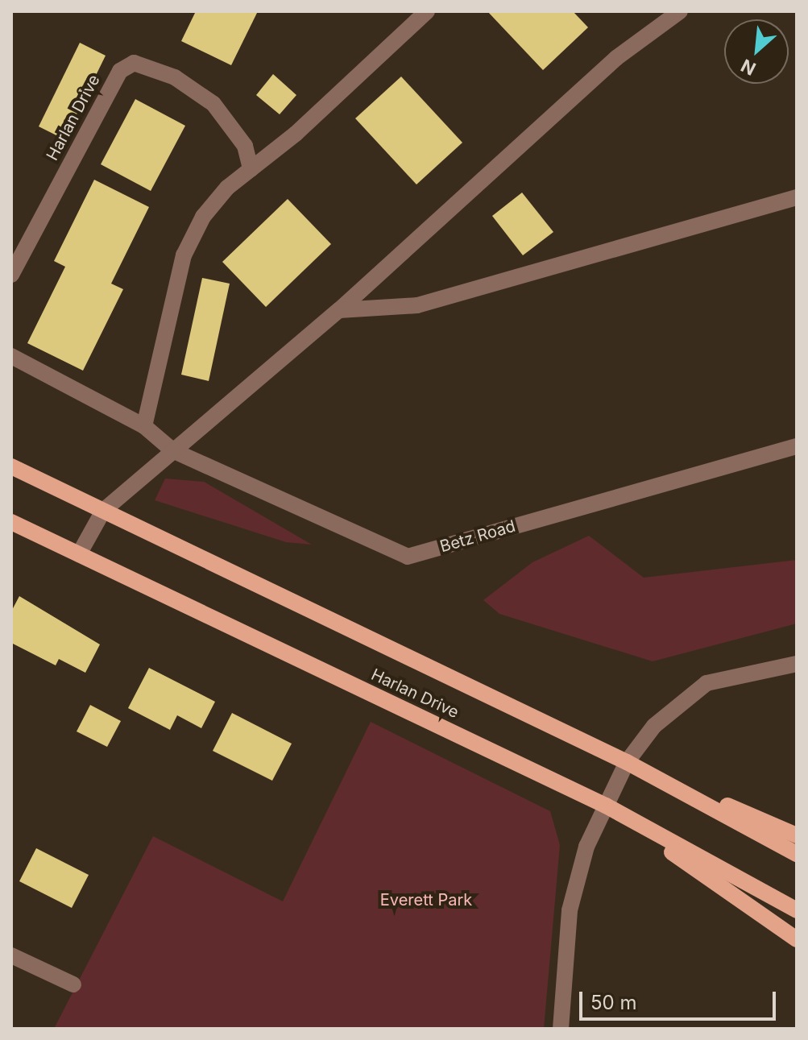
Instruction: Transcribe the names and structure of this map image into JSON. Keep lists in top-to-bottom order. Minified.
{"streets":{"main road":["Harlan Drive"],"street":["Betz Road"]},"parks":["Everett Park"],"scale_bar":"50 m","north":"bottom left"}
